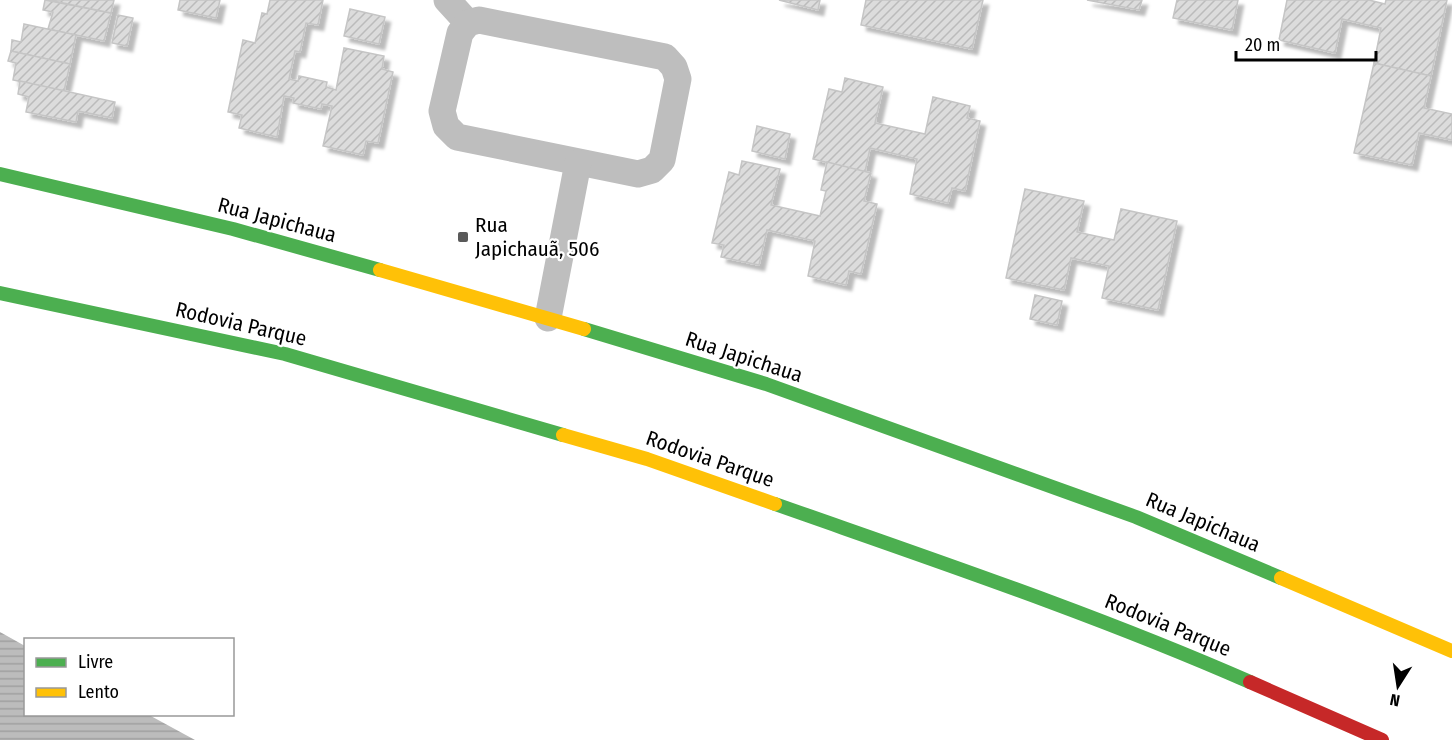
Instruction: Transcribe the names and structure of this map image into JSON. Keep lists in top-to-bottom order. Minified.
{"streets":{"street":["Rua Japichaua","Rodovia Parque"]},"places":{"transit":["Rua Japichauã, 506"]},"legend":["Livre","Lento"],"scale_bar":"20 m","north":"bottom"}
